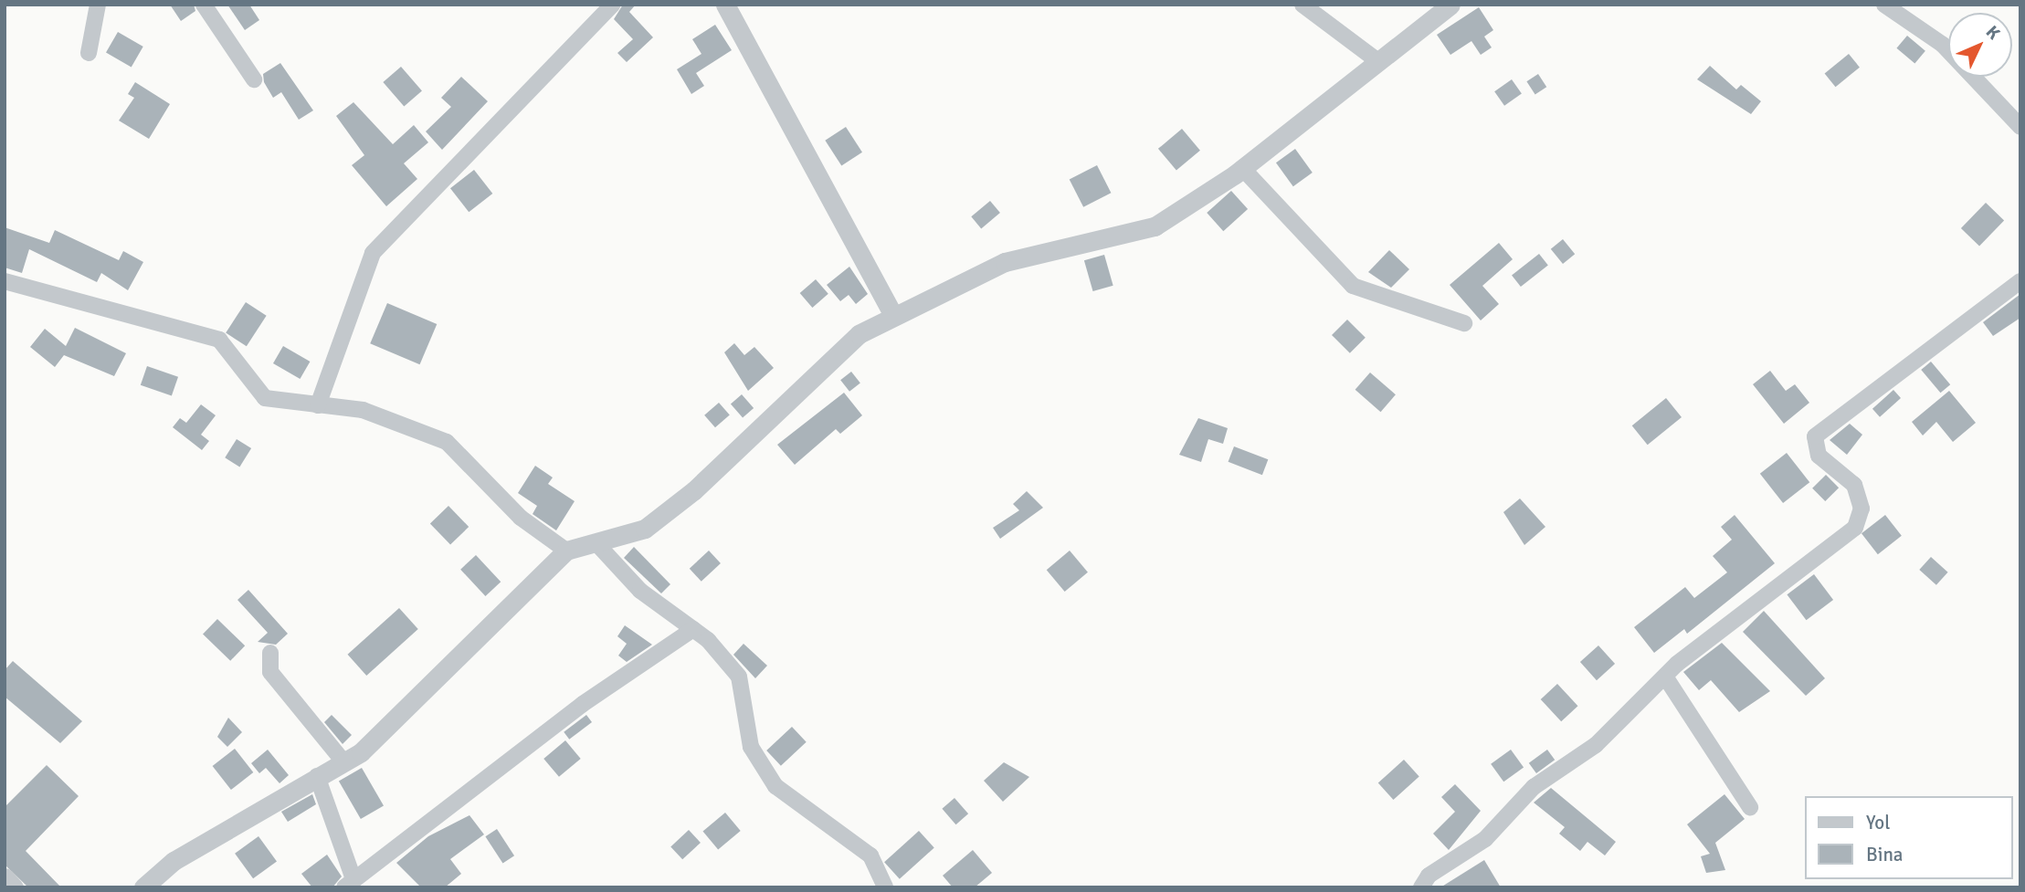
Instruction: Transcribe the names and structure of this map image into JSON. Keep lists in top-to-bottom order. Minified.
{"legend":["Yol","Bina"],"north":"top right"}
